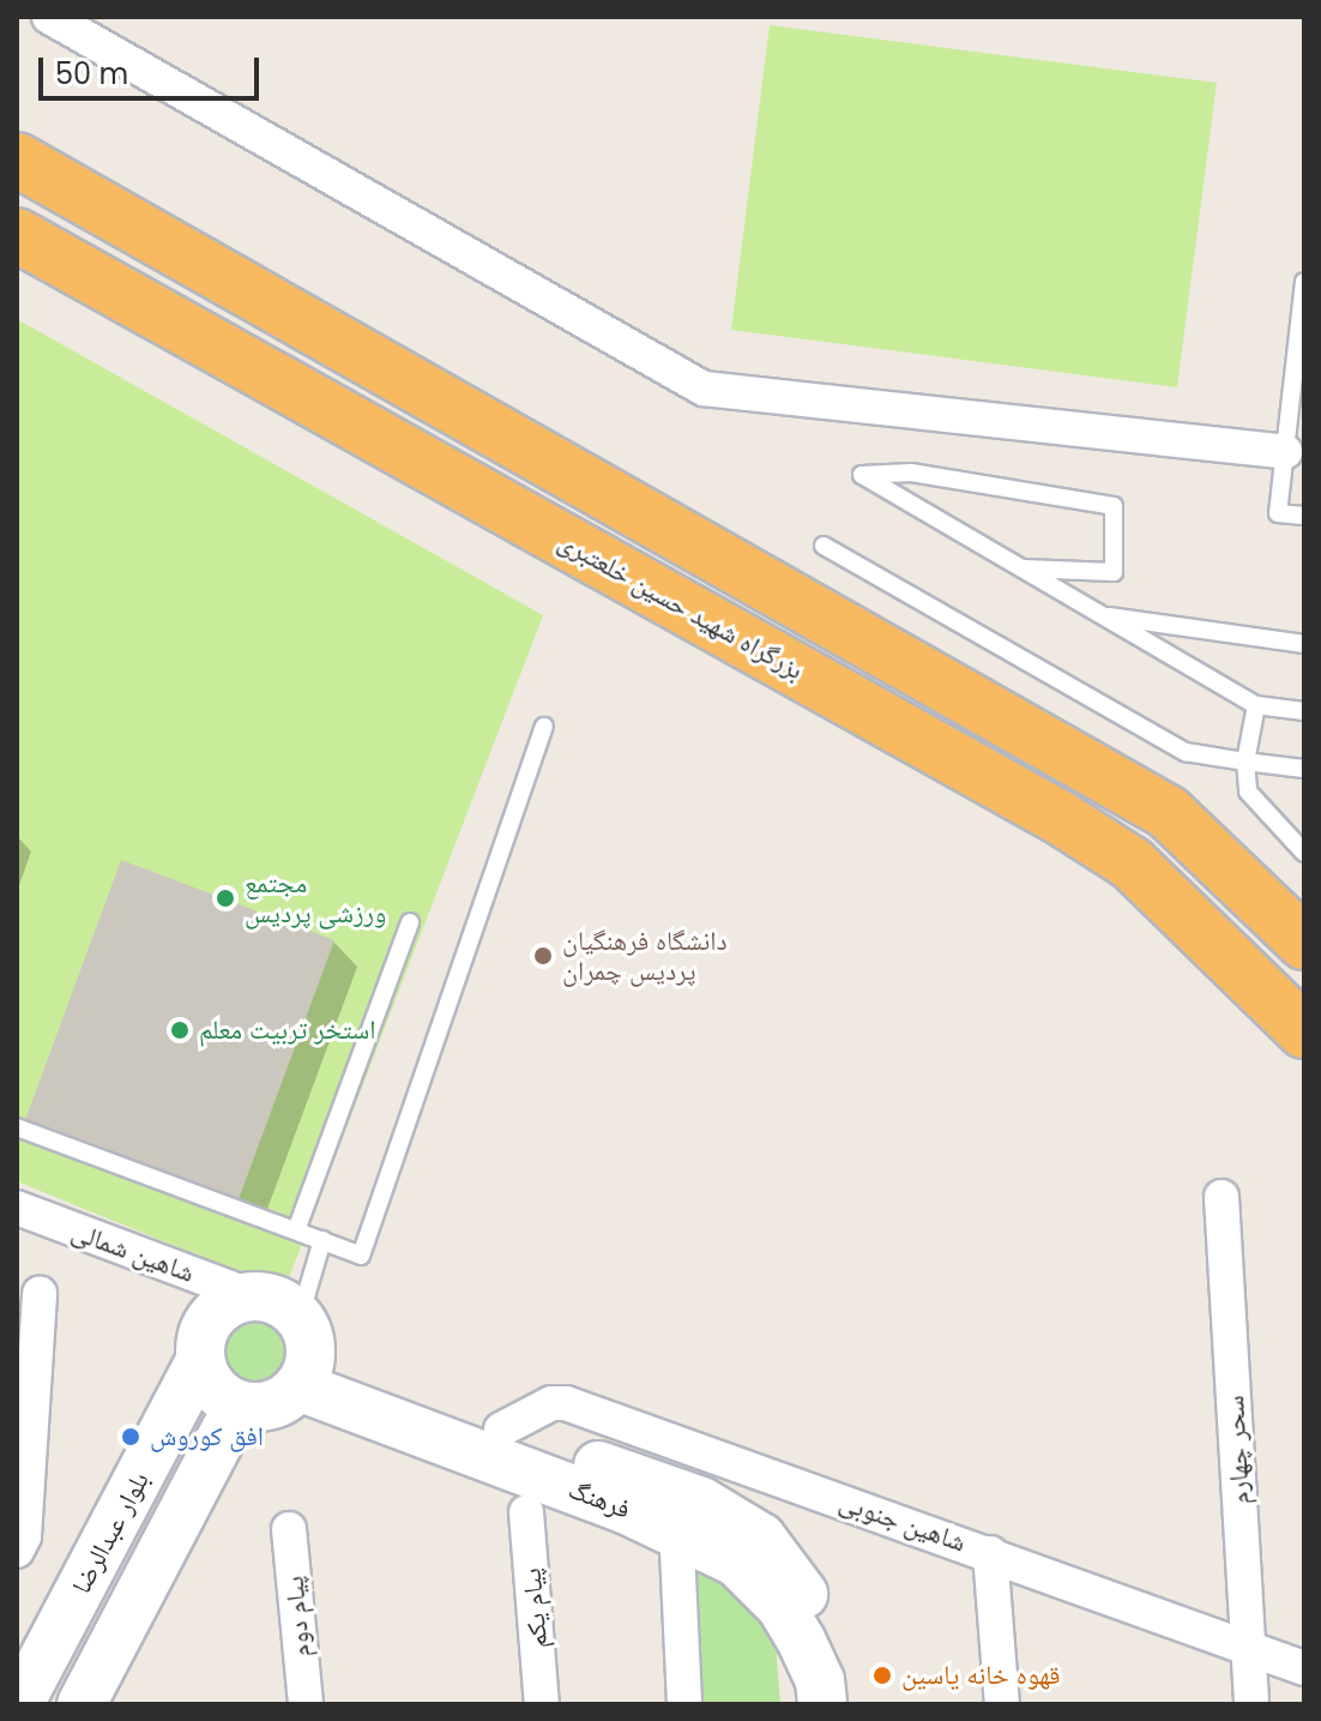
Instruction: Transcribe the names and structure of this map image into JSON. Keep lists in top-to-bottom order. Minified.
{"streets":{"highway":["بزرگراه شهید حسین خلعتبری"],"main road":["فرهنگ","بلوار عبدالرضا"],"street":["شاهین شمالی","سحر چهارم","شاهین جنوبی","پیام یکم","پیام دوم"]},"crossings":[["شاهین شمالی","فرهنگ"],["شاهین شمالی","بلوار عبدالرضا"],["سحر چهارم","شاهین جنوبی"],["فرهنگ","شاهین جنوبی"],["فرهنگ","بلوار عبدالرضا"]],"places":["مجتمع ورزشی پردیس","دانشگاه فرهنگیان پردیس چمران","استخر تربیت معلم","افق کوروش","قهوه خانه یاسین"],"scale_bar":"50 m"}
